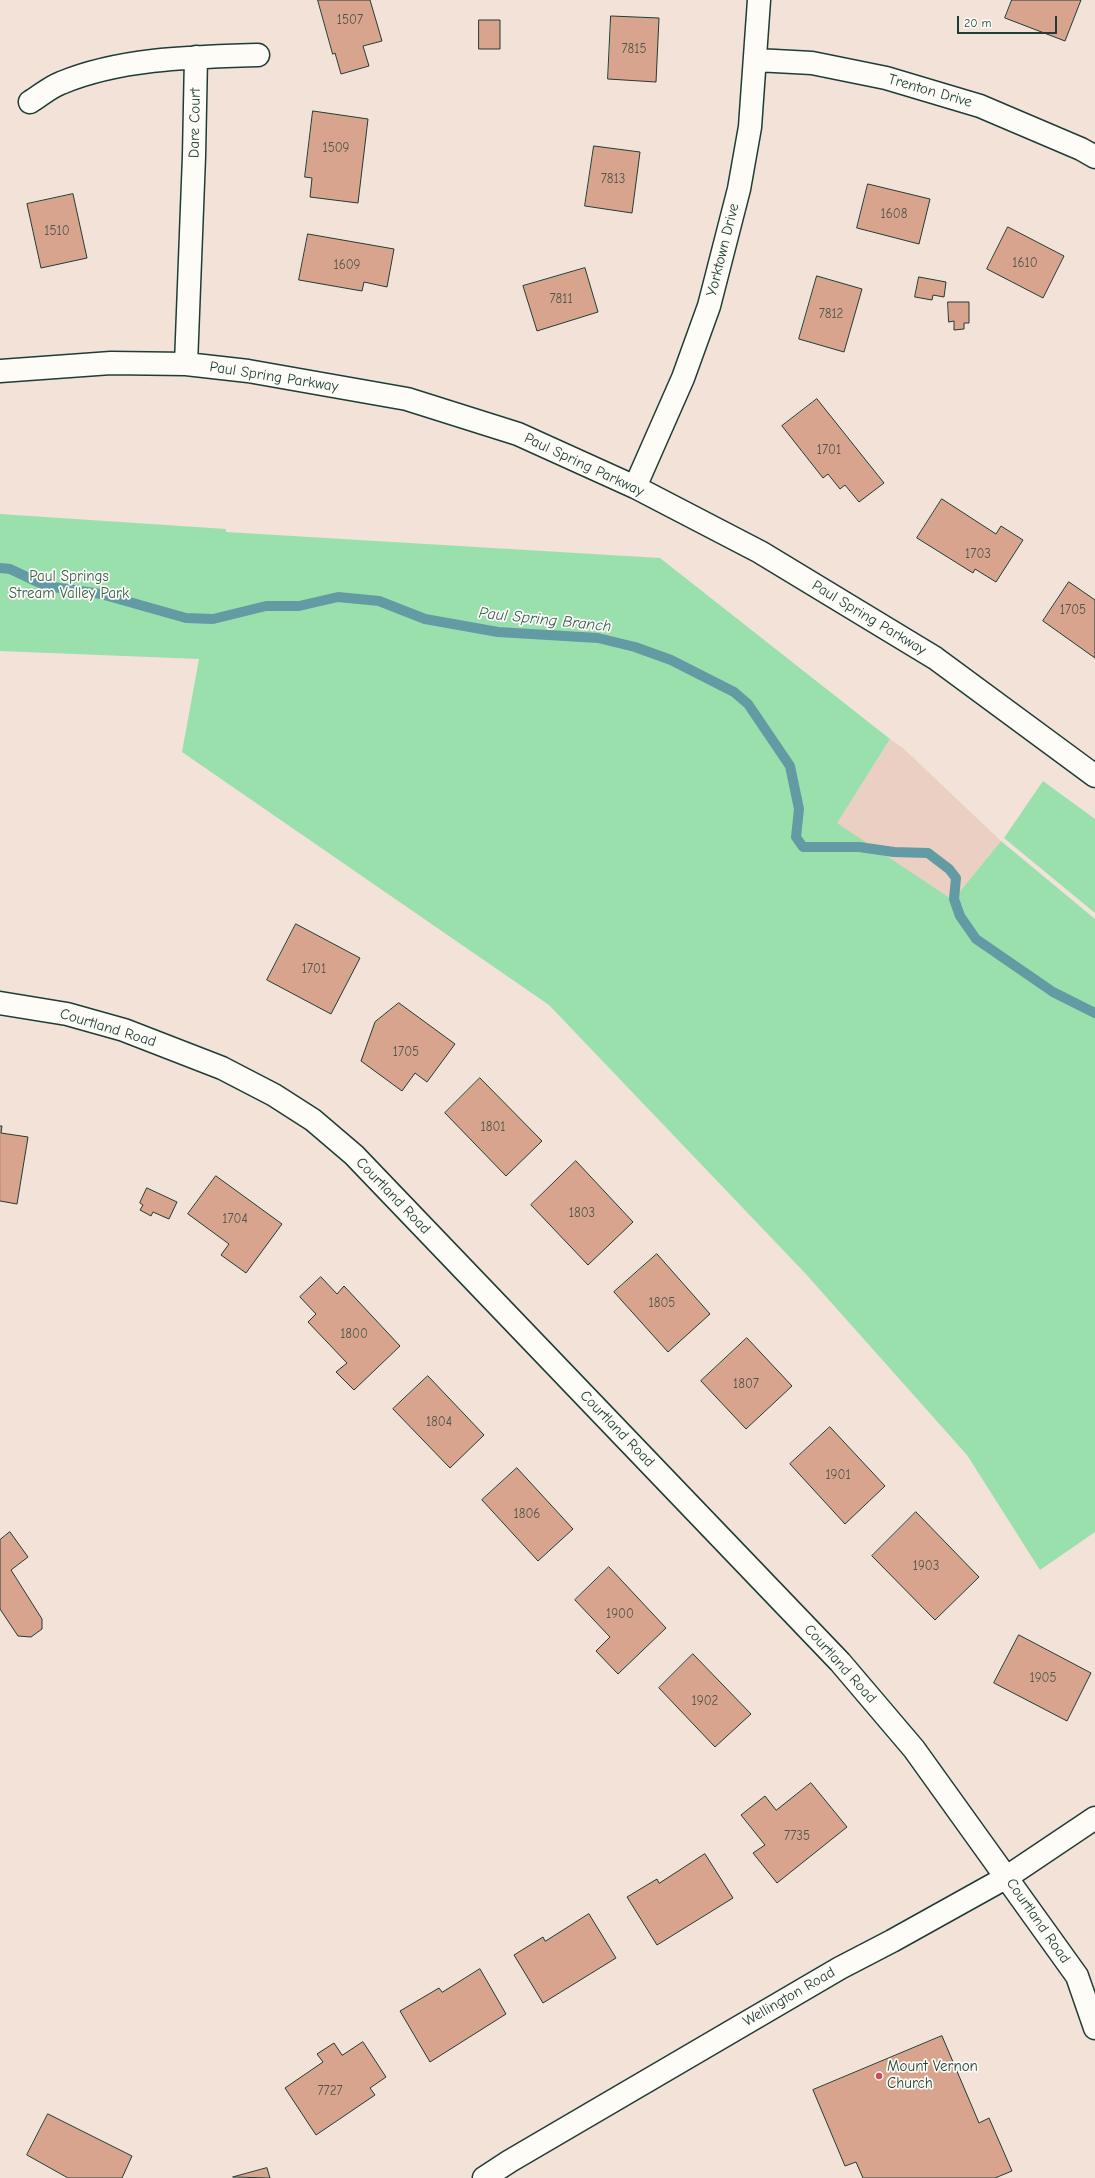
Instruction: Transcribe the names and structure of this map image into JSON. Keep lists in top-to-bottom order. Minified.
{"streets":{"street":["Trenton Drive","Dare Court","Yorktown Drive","Paul Spring Parkway","Courtland Road","Wellington Road"]},"crossings":[["Trenton Drive","Yorktown Drive"],["Dare Court","Paul Spring Parkway"],["Yorktown Drive","Paul Spring Parkway"],["Courtland Road","Wellington Road"]],"water":["Paul Spring Branch"],"parks":["Paul Springs Stream Valley Park"],"places":["Mount Vernon Church"],"house_numbers":["1507","7815","1509","7813","1608","1510","1610","1609","7811","7812","1701","1703","1705","1701","1705","1801","1803","1704","1805","1800","1807","1804","1901","1806","1903","1900","1905","1902","7735","7727"],"scale_bar":"20 m"}
